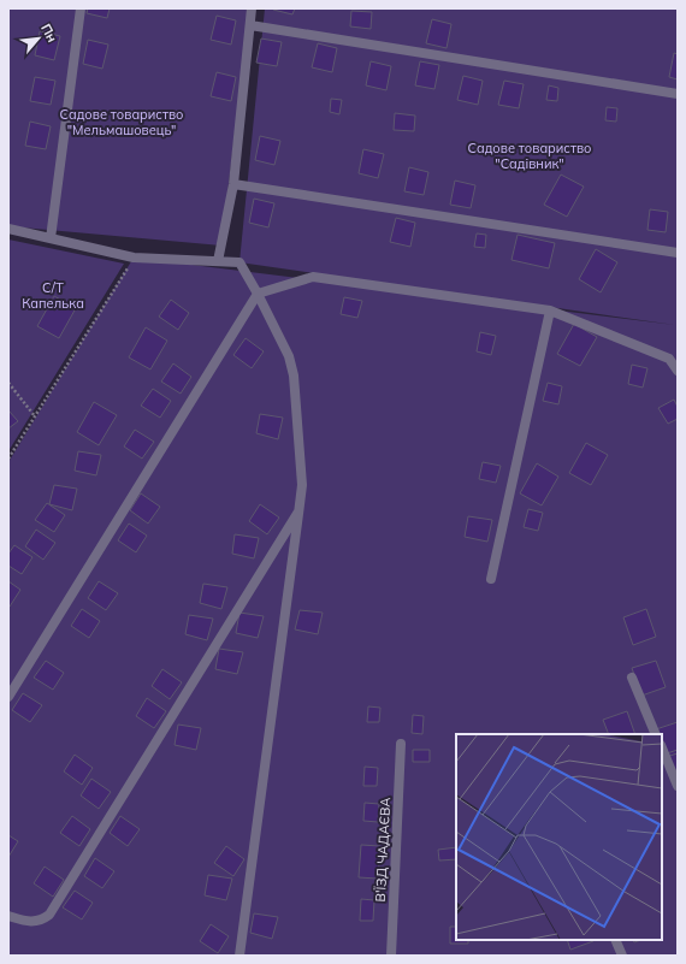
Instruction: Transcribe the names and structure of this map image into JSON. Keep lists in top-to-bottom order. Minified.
{"streets":{"lane":["В'ЇЗД ЧАДАЄВА"]},"parks":["Садове товариство \"Мельмашовець\"","Садове товариство \"Садівник\"","С/Т Капелька"],"north":"top right"}
